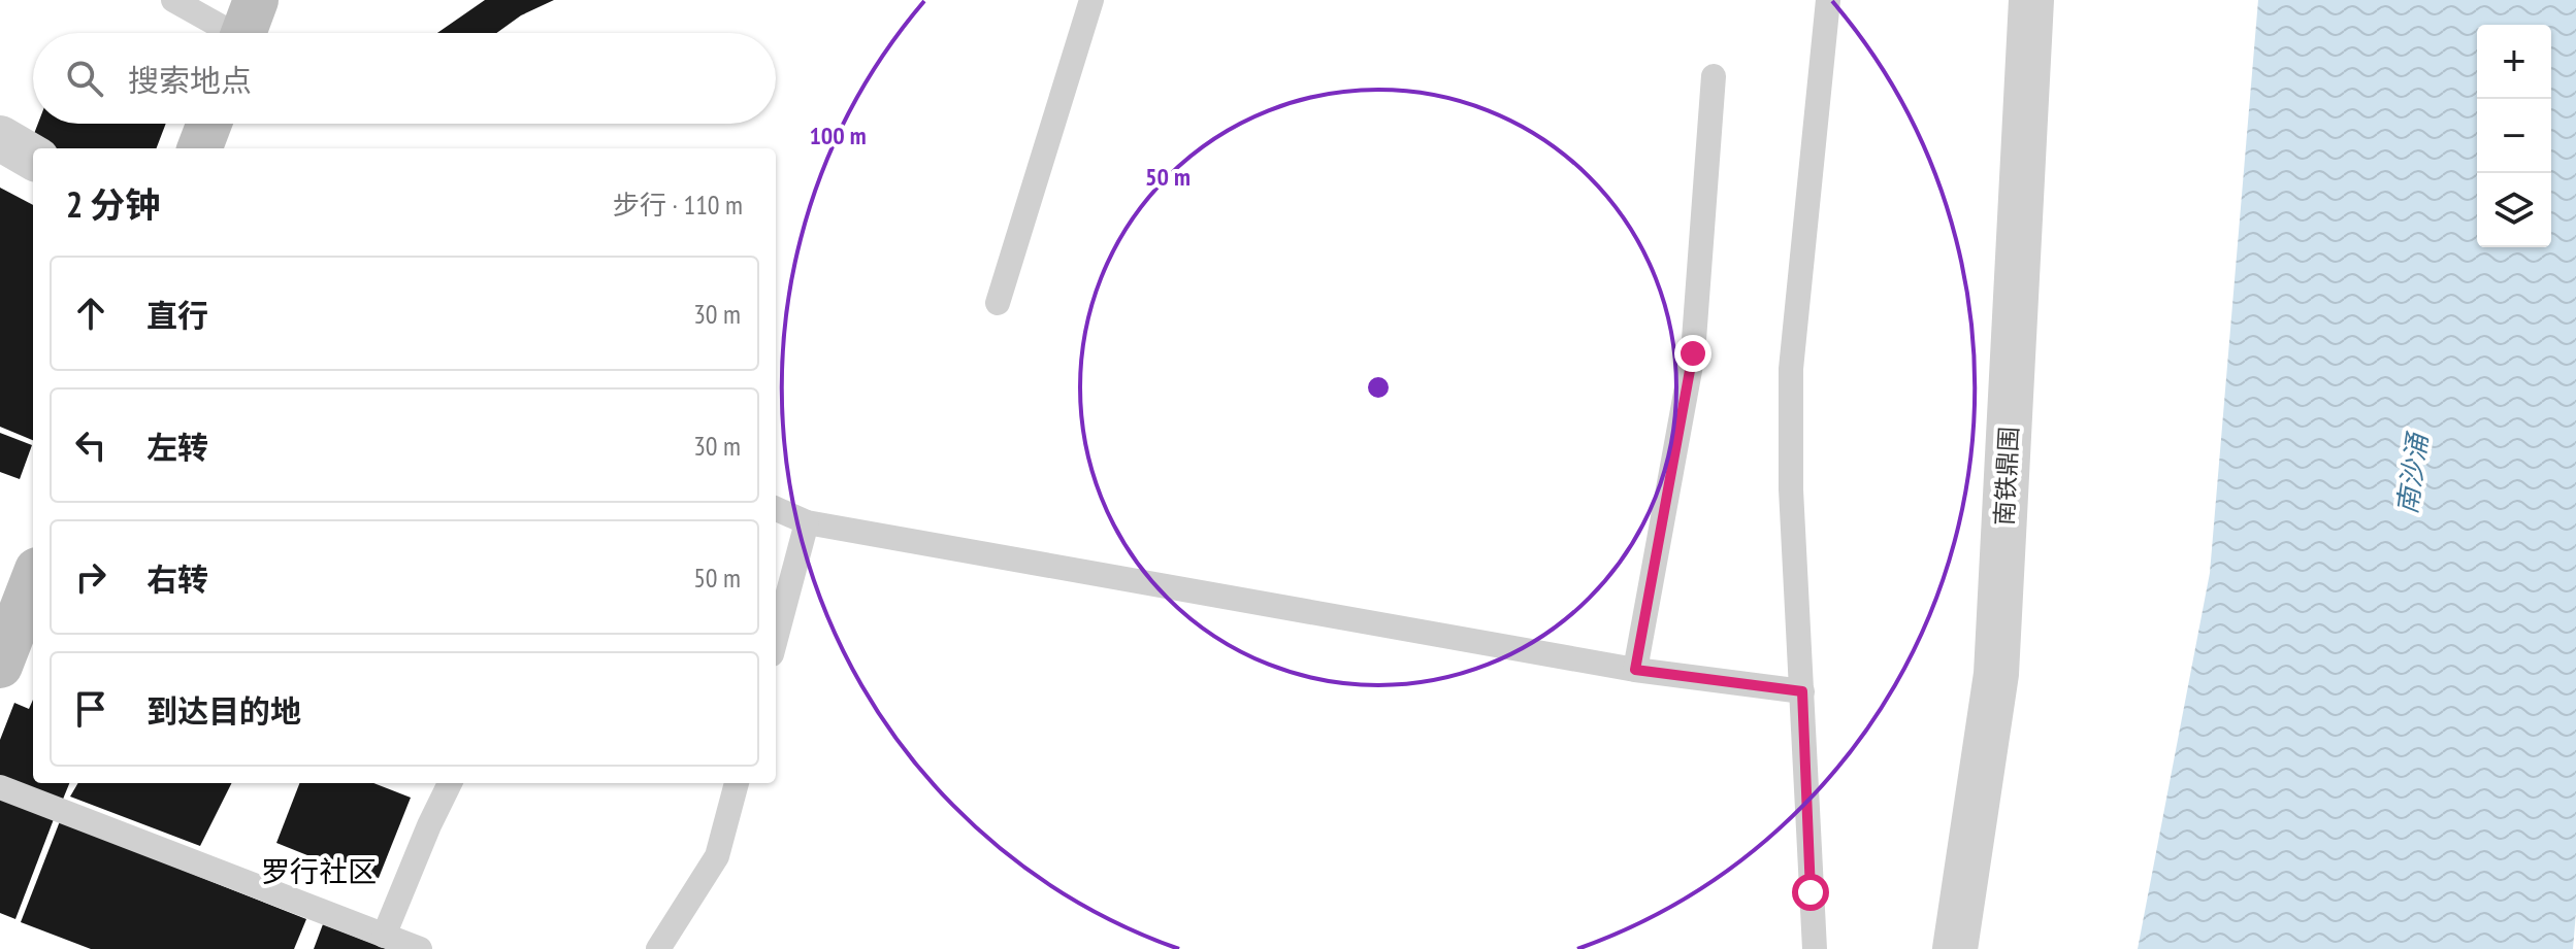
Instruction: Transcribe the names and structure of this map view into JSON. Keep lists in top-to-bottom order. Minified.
{"streets":{"street":["南铁鼎围"]},"districts":["罗行社区"],"water":["南沙涌"],"page":{"map_buttons":["+","−"],"search":"搜索地点","heading":["2 分钟","步行 · 110 m"],"list":[["直行","30 m"],["左转","30 m"],["右转","50 m"],"到达目的地"]},"rings":["100 m","50 m"]}
